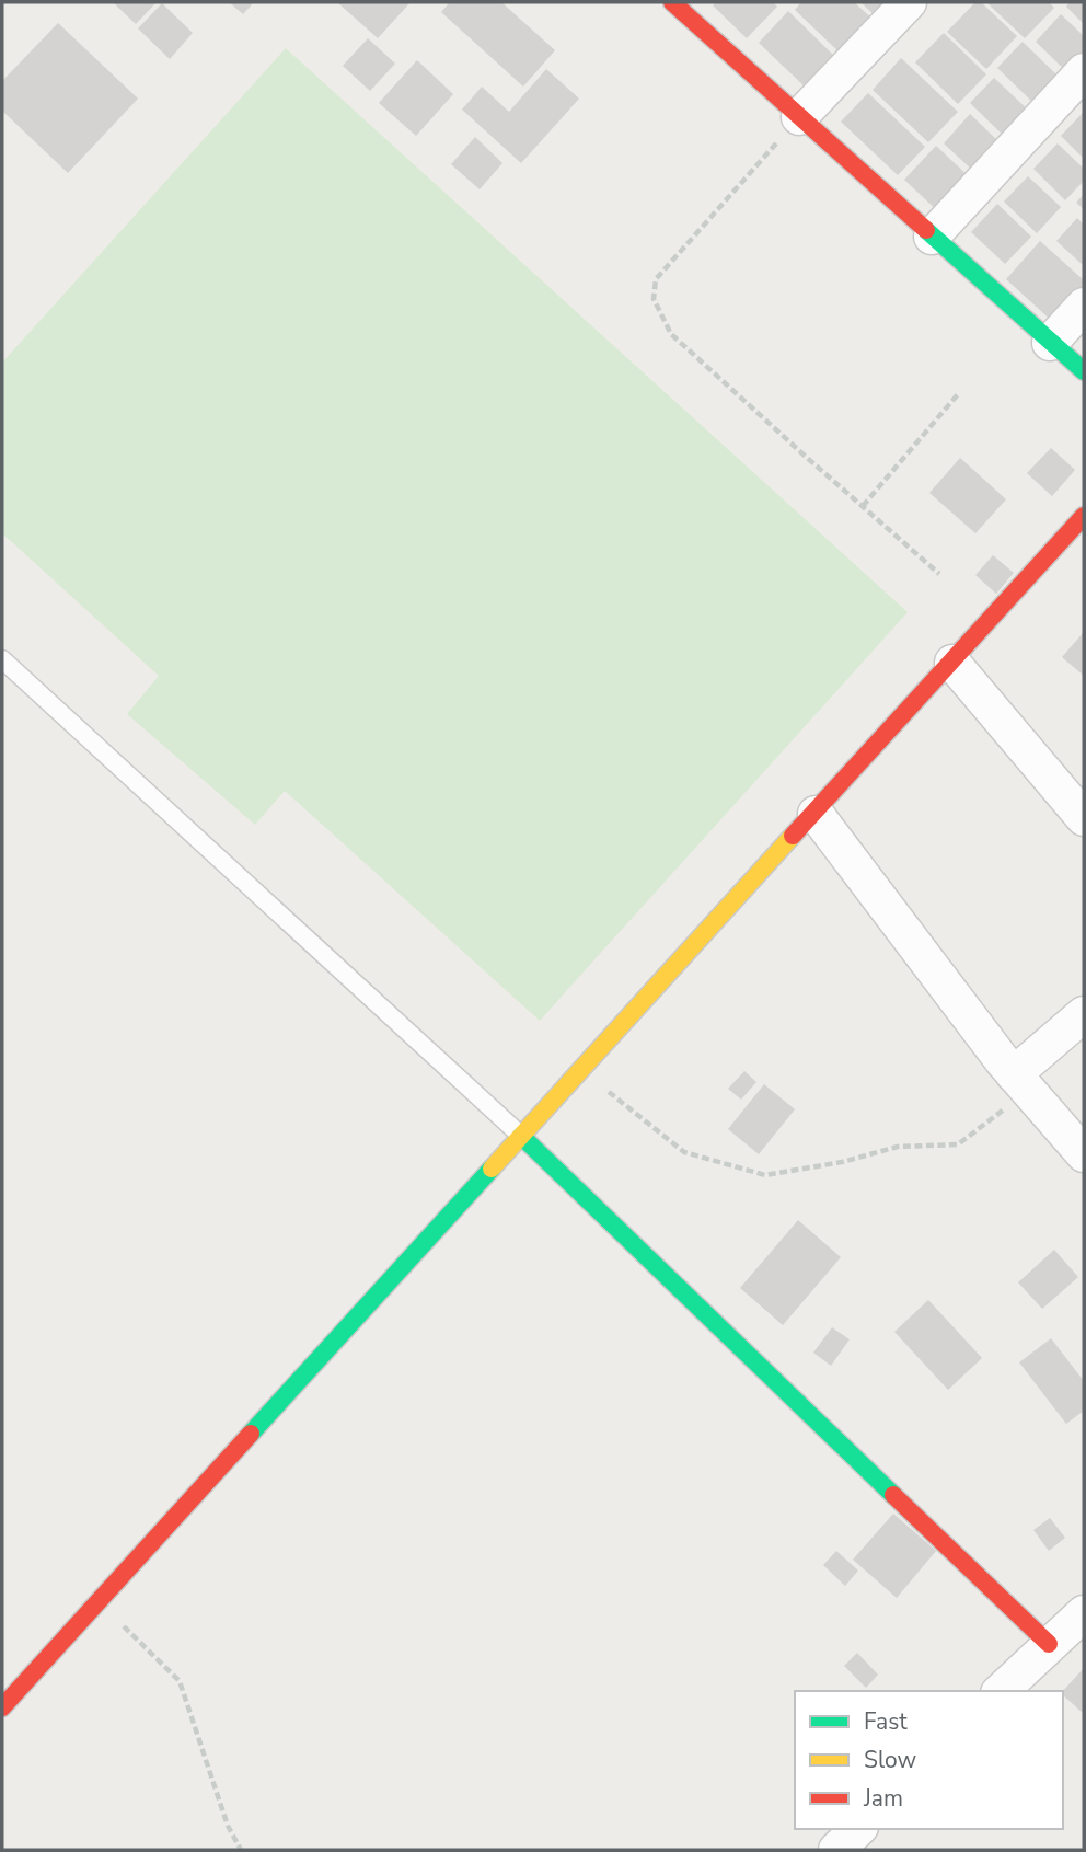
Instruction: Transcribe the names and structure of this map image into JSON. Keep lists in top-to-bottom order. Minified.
{"legend":["Fast","Slow","Jam"]}
